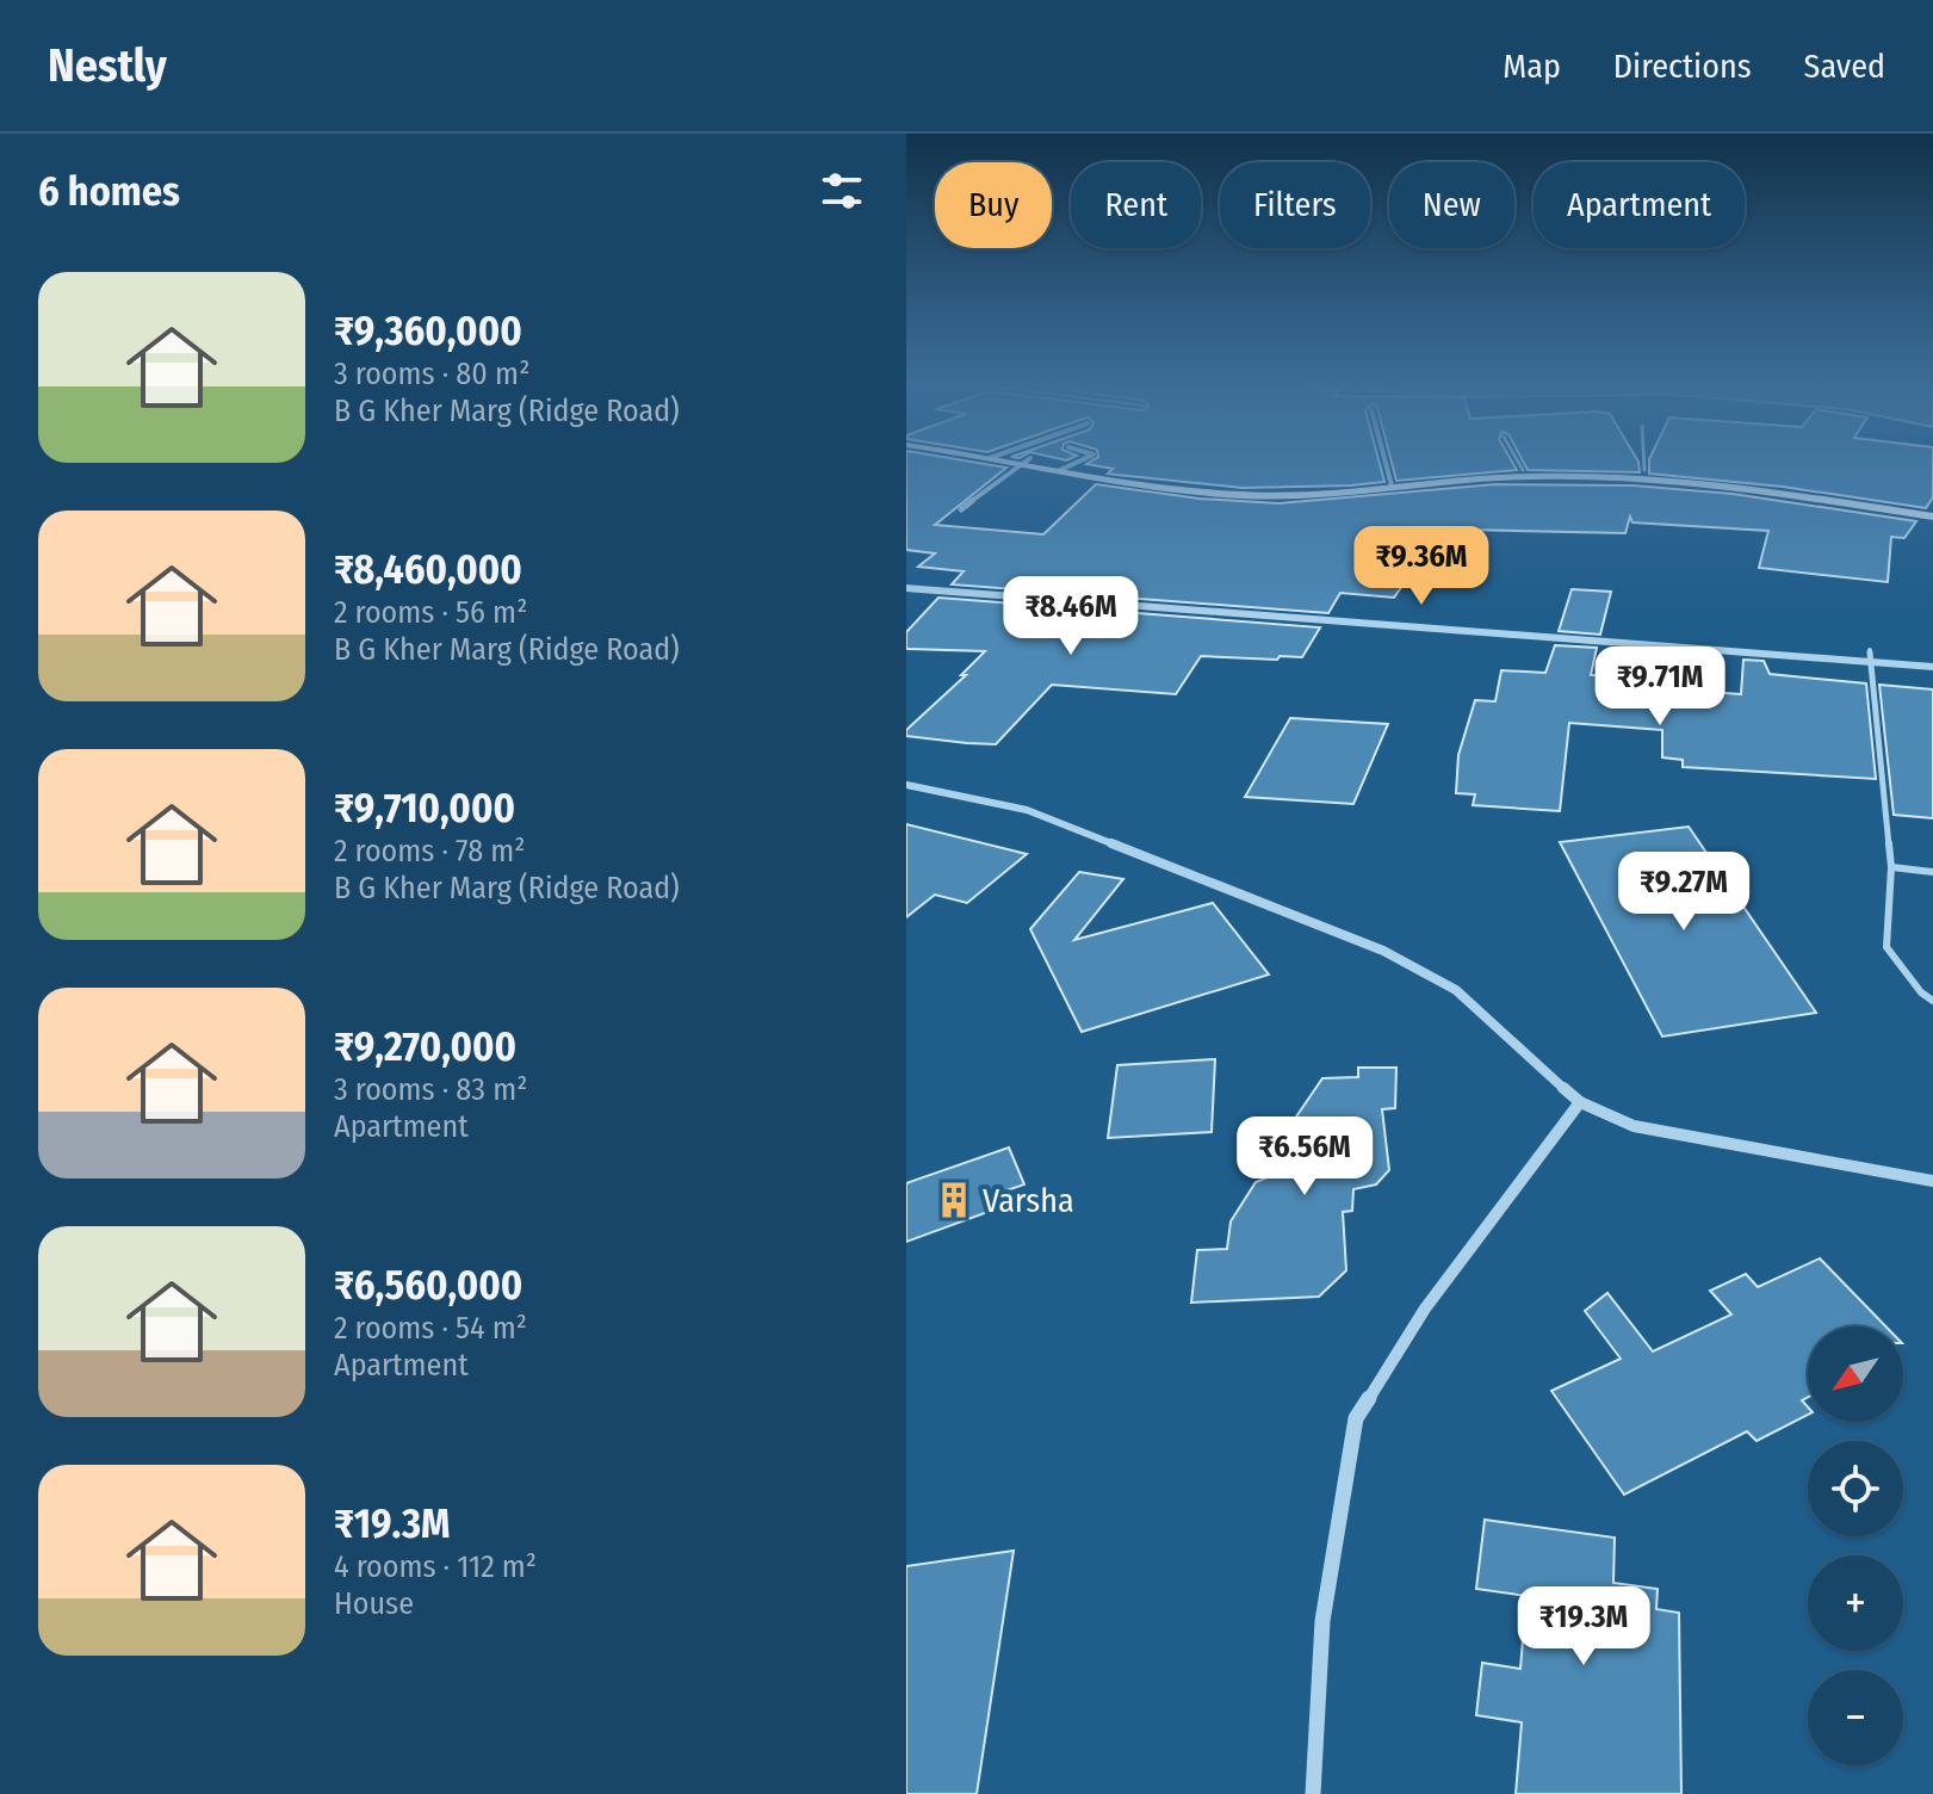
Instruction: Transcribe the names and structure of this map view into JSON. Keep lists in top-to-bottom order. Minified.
{"places":{"building":["Varsha"]},"north":"bottom left","page":{"header":"Nestly","nav":["Map","Directions","Saved"],"heading":"6 homes","chip":["Buy","Rent","Filters","New","Apartment"],"list":[{"name":"₹9,360,000","note":"3 rooms · 80 m² · B G Kher Marg (Ridge Road)"},{"name":"₹8,460,000","note":"2 rooms · 56 m² · B G Kher Marg (Ridge Road)"},{"name":"₹9,710,000","note":"2 rooms · 78 m² · B G Kher Marg (Ridge Road)"},{"name":"₹9,270,000","note":"3 rooms · 83 m² · Apartment"},{"name":"₹6,560,000","note":"2 rooms · 54 m² · Apartment"},{"name":"₹19.3M","note":"4 rooms · 112 m² · House"}],"price":["₹9.36M","₹8.46M","₹9.71M","₹9.27M","₹6.56M","₹19.3M"],"map_buttons":["+","−"]}}
